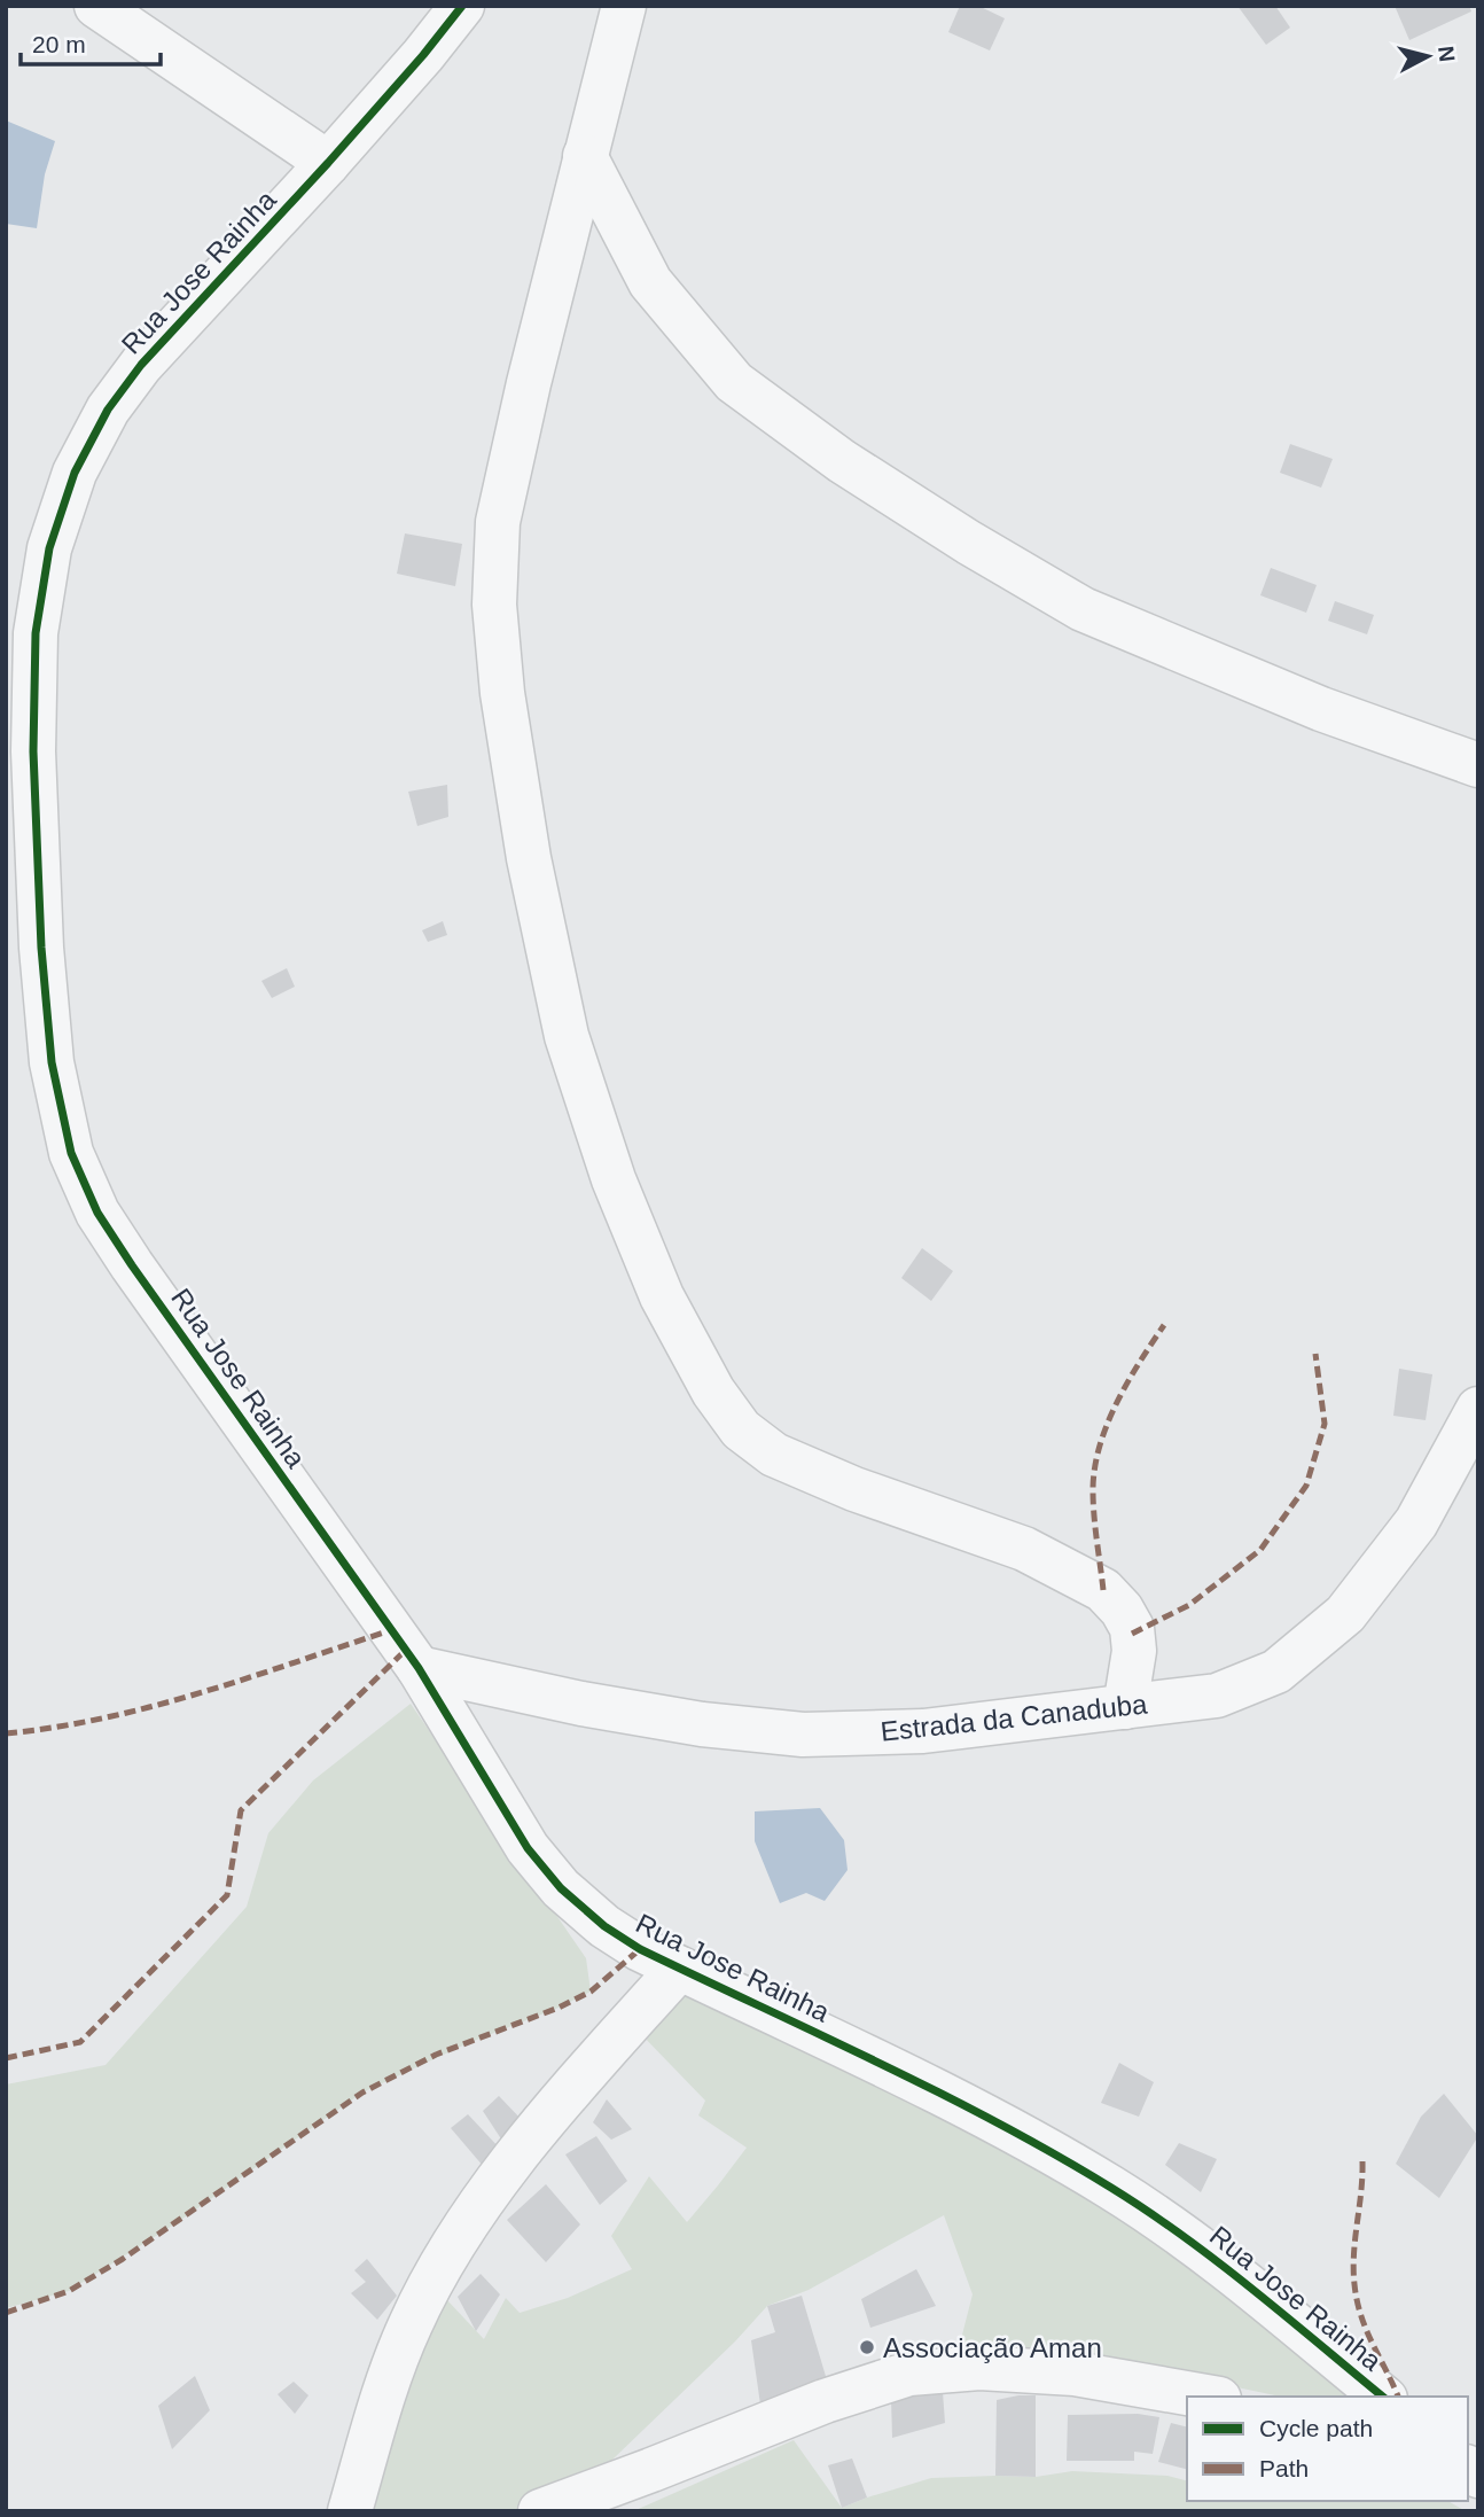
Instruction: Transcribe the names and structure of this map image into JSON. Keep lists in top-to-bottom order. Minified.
{"streets":{"street":["Rua Jose Rainha","Estrada da Canaduba"]},"crossings":[["Rua Jose Rainha","Estrada da Canaduba"]],"places":["Associação Aman"],"legend":["Cycle path","Path"],"scale_bar":"20 m","north":"right"}
